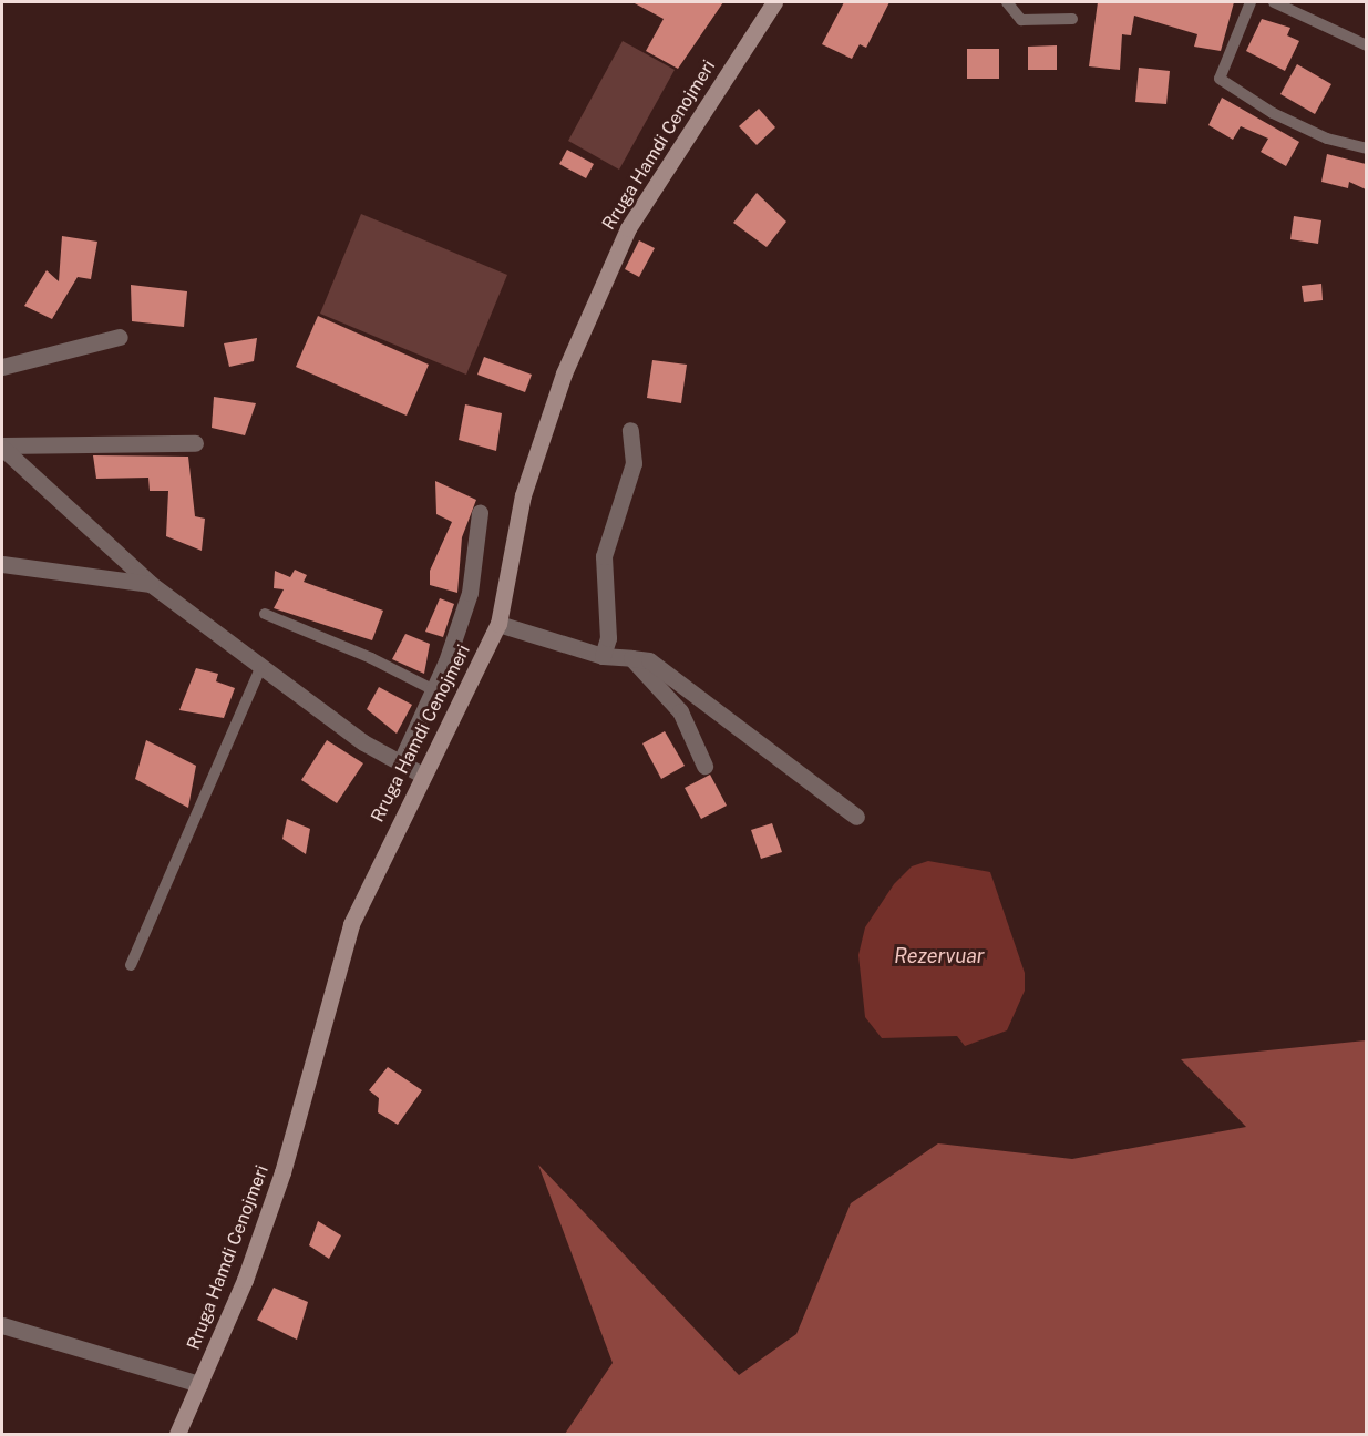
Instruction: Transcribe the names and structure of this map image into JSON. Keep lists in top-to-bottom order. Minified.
{"streets":{"street":["Rruga Hamdi Cenojmeri"]},"water":["Rezervuar"]}
